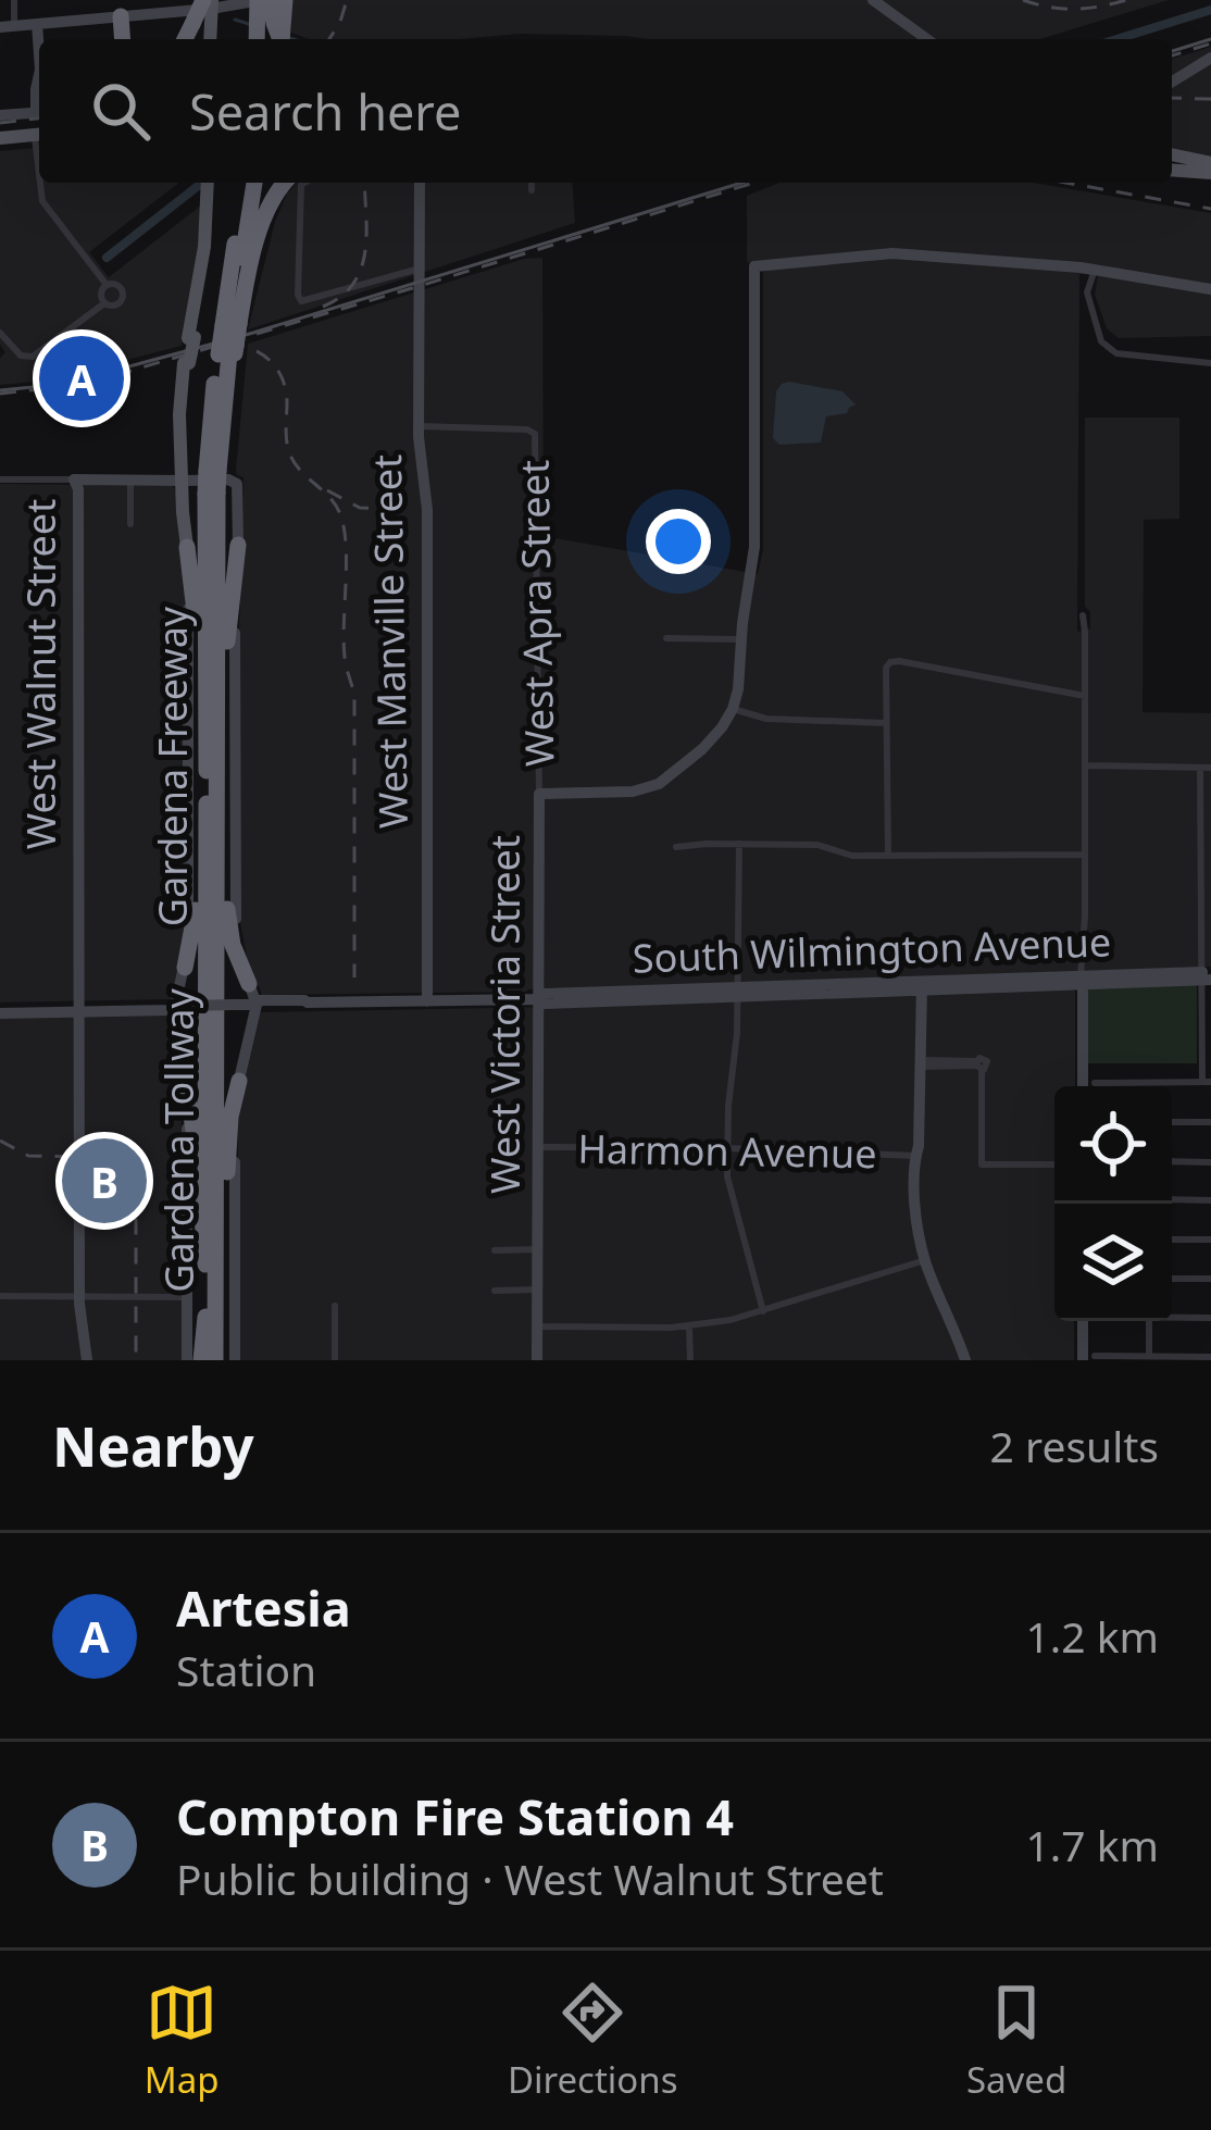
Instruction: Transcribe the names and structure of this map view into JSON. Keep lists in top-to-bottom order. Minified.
{"streets":{"highway":["Gardena Freeway","Gardena Tollway"],"street":["West Apra Street","West Manville Street","West Walnut Street","South Wilmington Avenue","West Victoria Street","Harmon Avenue"]},"crossings":[["West Apra Street","West Manville Street"],["West Apra Street","West Victoria Street"],["West Manville Street","South Wilmington Avenue"],["West Walnut Street","South Wilmington Avenue"],["Gardena Freeway","Gardena Tollway"],["South Wilmington Avenue","West Victoria Street"],["West Victoria Street","Harmon Avenue"]],"page":{"search":"Search here","pins":["A","B"],"heading":["Nearby","2 results"],"list":[{"mark":"A","name":"Artesia","note":"Station","value":"1.2 km"},{"mark":"B","name":"Compton Fire Station 4","note":"Public building · West Walnut Street","value":"1.7 km"}],"nav":["Map","Directions","Saved"]}}
